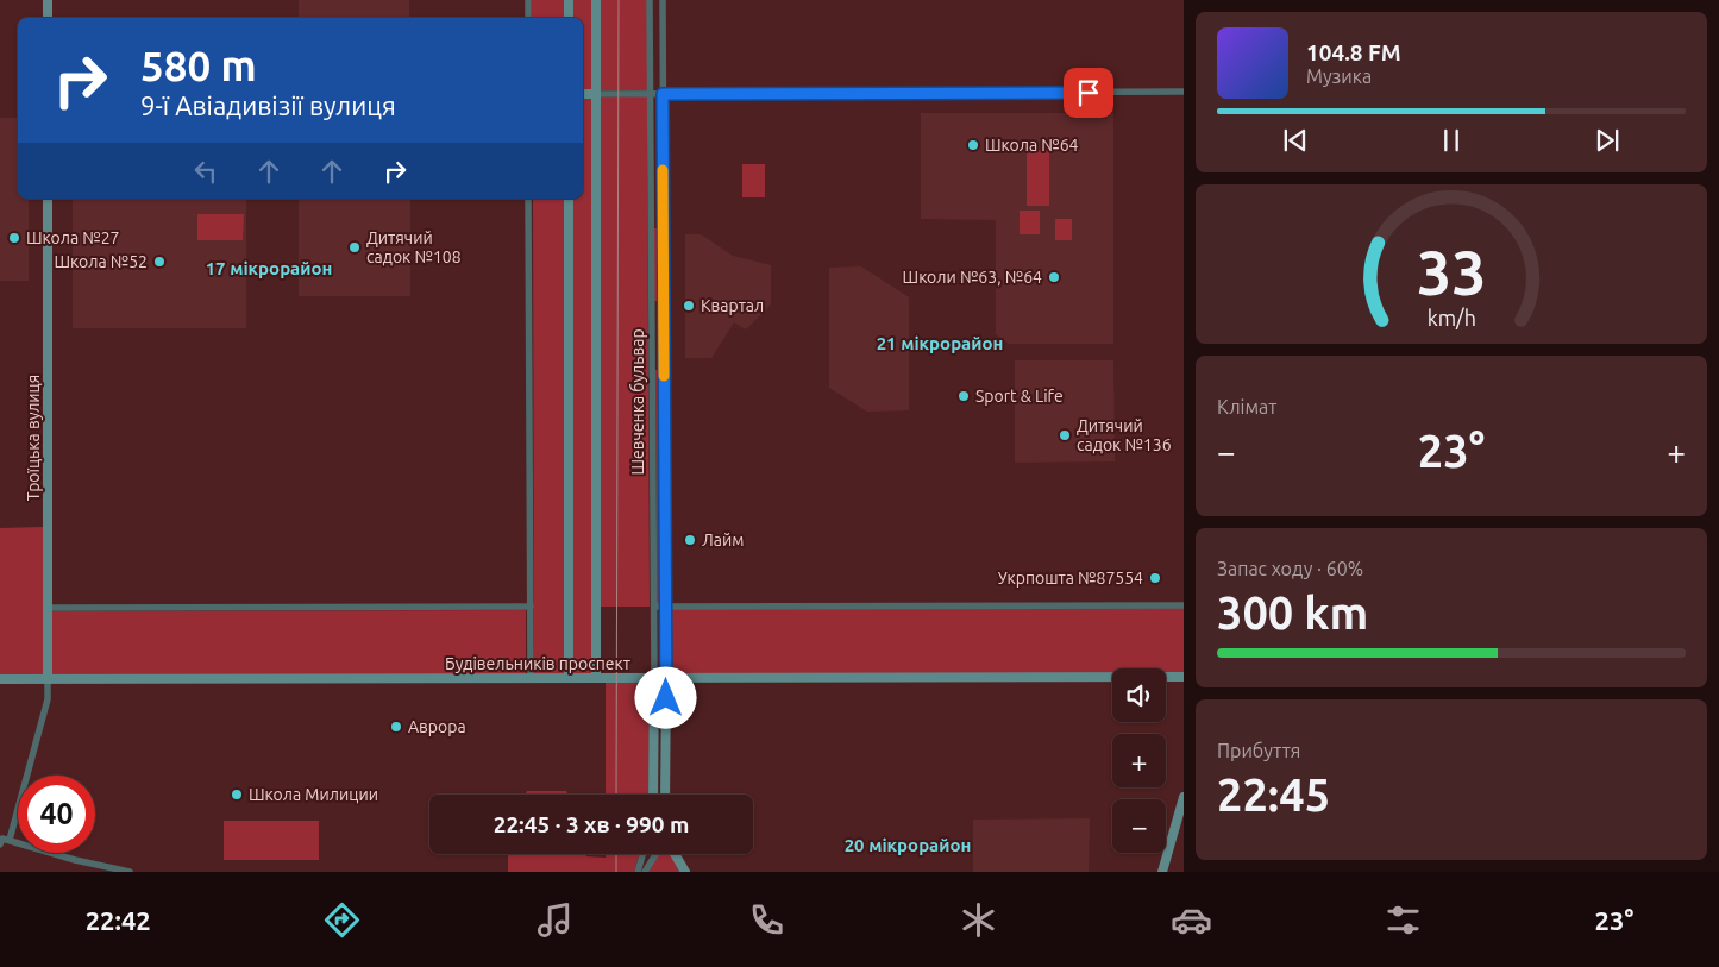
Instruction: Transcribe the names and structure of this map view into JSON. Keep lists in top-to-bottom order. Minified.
{"streets":{"main road":["Шевченка бульвар","Троїцька вулиця","Будівельників проспект"]},"crossings":[["Шевченка бульвар","Будівельників проспект"],["Троїцька вулиця","Будівельників проспект"]],"districts":["17 мікрорайон","21 мікрорайон","20 мікрорайон"],"places":["Школа №64","Школа №27","Дитячий садок №108","Школа №52","Школи №63, №64","Квартал","Sport & Life","Дитячий садок №136","Лайм","Укрпошта №87554","Аврора","Школа Милиции"],"page":{"turn":["580 m","9-ї Авіадивізії вулиця"],"song":["104.8 FM","Музика"],"tile":["Клімат",["Запас ходу · 60%","300 km"],["Прибуття","22:45"]],"heat":["−","23°","+"],"map_buttons":["+","−"],"limit":"40","trip":"22:45 · 3 хв · 990 m","tabs":["22:42","23°"],"gauge":["33","km/h"]}}
